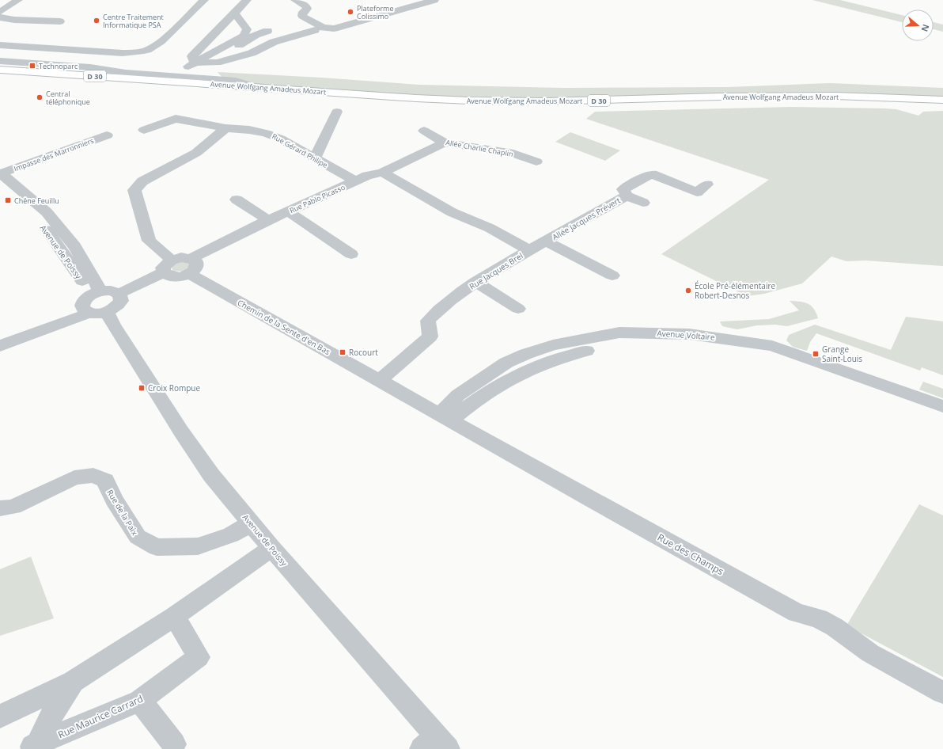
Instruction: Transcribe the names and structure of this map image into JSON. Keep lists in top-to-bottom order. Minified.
{"streets":{"main road":["D 30","Avenue Wolfgang Amadeus Mozart"],"street":["Allée Charlie Chaplin","Rue Gérard Philipe","Impasse des Marronniers","Rue Pablo Picasso","Allée Jacques Prévert","Avenue de Poissy","Rue Jacques Brel","Chemin de la Sente d'en Bas","Avenue Voltaire","Rue de la Paix","Rue des Champs","Rue Maurice Carrard"]},"crossings":[["D 30","Avenue Wolfgang Amadeus Mozart"],["Allée Charlie Chaplin","Rue Pablo Picasso"],["Rue Gérard Philipe","Rue Pablo Picasso"],["Impasse des Marronniers","Avenue de Poissy"],["Rue Pablo Picasso","Rue Jacques Brel"],["Rue Pablo Picasso","Chemin de la Sente d'en Bas"],["Allée Jacques Prévert","Rue Jacques Brel"],["Avenue de Poissy","Rue de la Paix"],["Avenue de Poissy","Rue Maurice Carrard"],["Rue Jacques Brel","Chemin de la Sente d'en Bas"],["Chemin de la Sente d'en Bas","Avenue Voltaire"],["Chemin de la Sente d'en Bas","Rue des Champs"],["Avenue Voltaire","Rue des Champs"]],"places":{"other":["Plateforme Colissimo","Centre Traitement Informatique PSA","Central téléphonique","École Pré-élémentaire Robert-Desnos"],"transit":["Technoparc","Chêne Feuillu","Rocourt","Grange Saint-Louis","Croix Rompue"]},"north":"right"}
